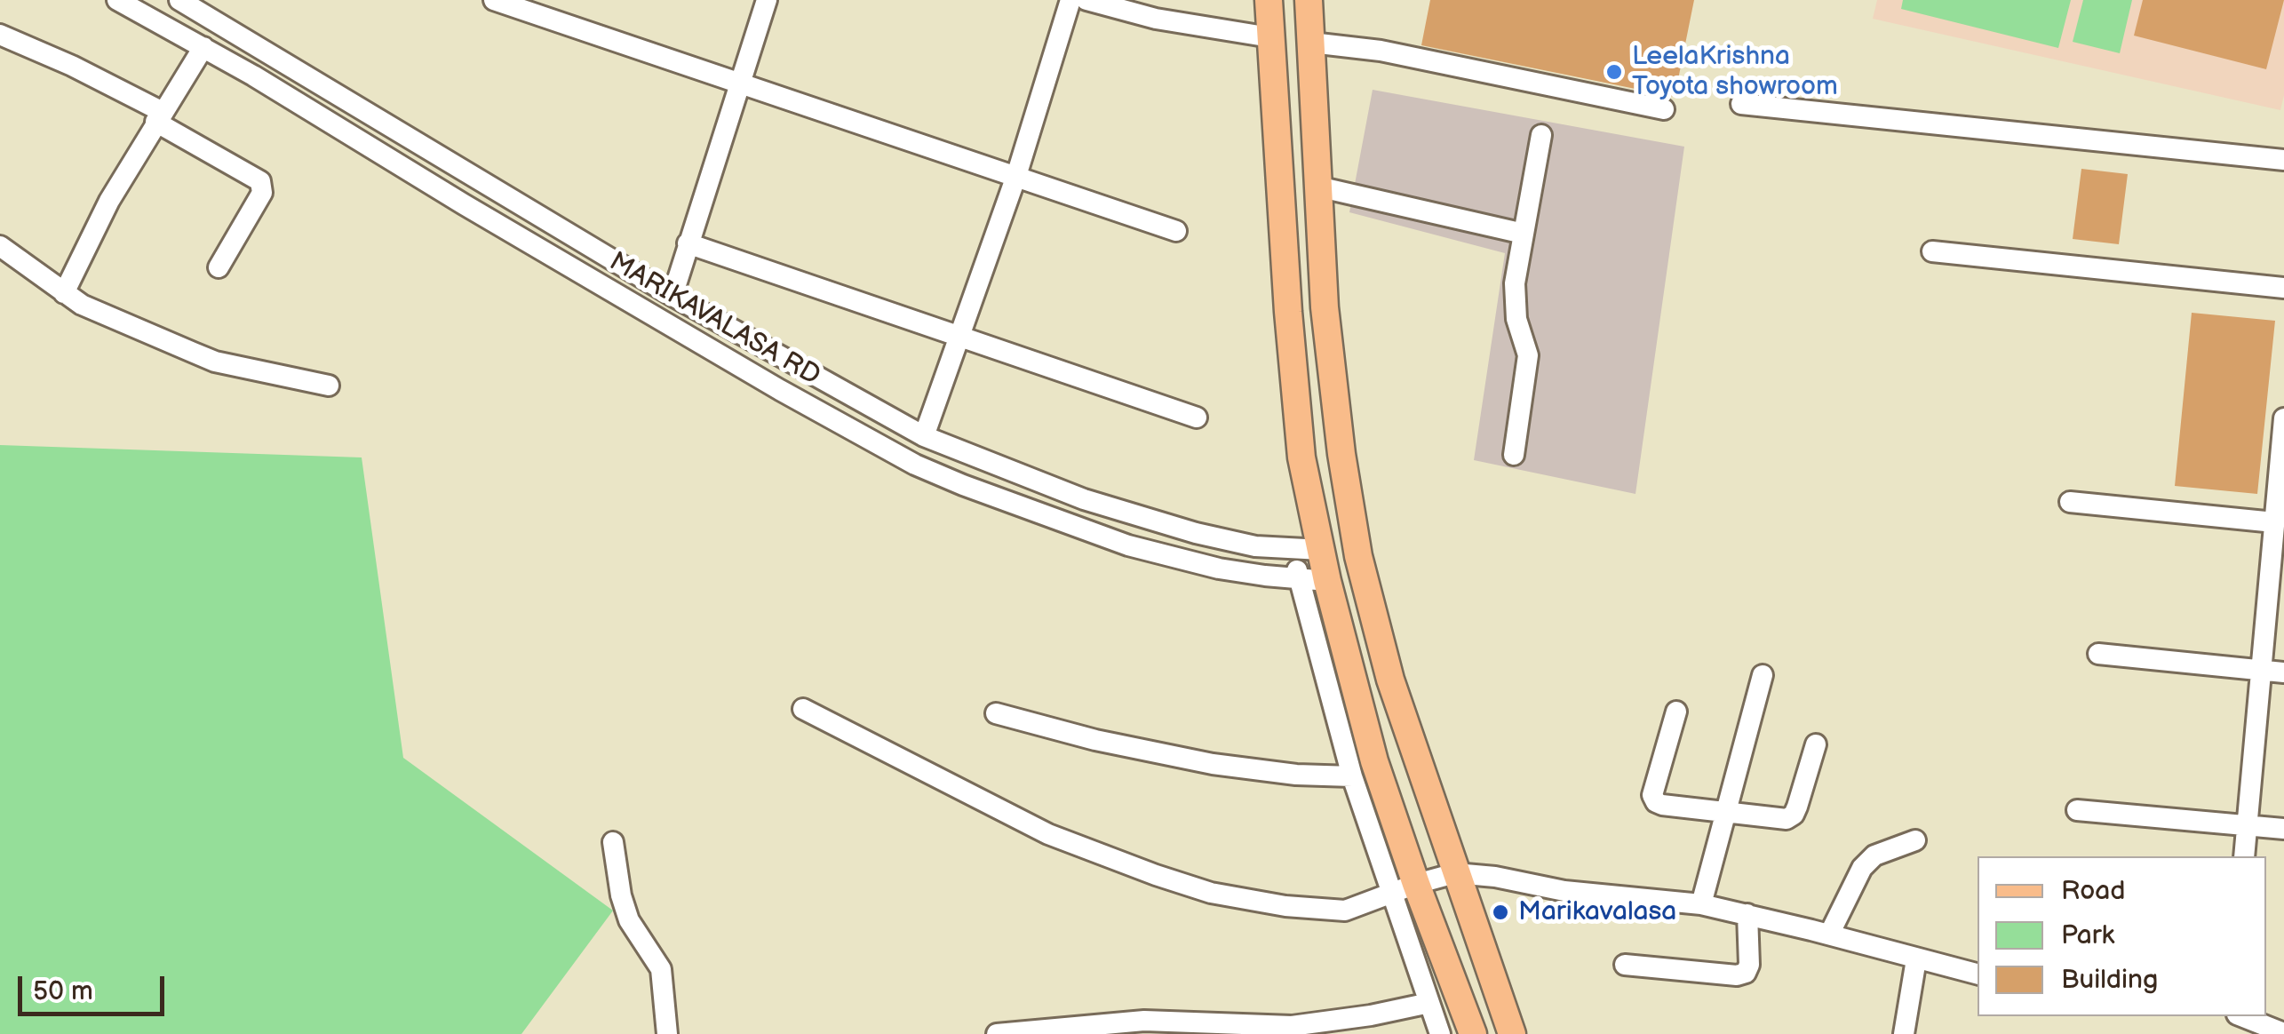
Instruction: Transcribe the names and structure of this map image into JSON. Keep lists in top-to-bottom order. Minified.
{"streets":{"street":["MARIKAVALASA RD"]},"places":["LeelaKrishna Toyota showroom","Marikavalasa"],"legend":["Road","Park","Building"],"scale_bar":"50 m"}
